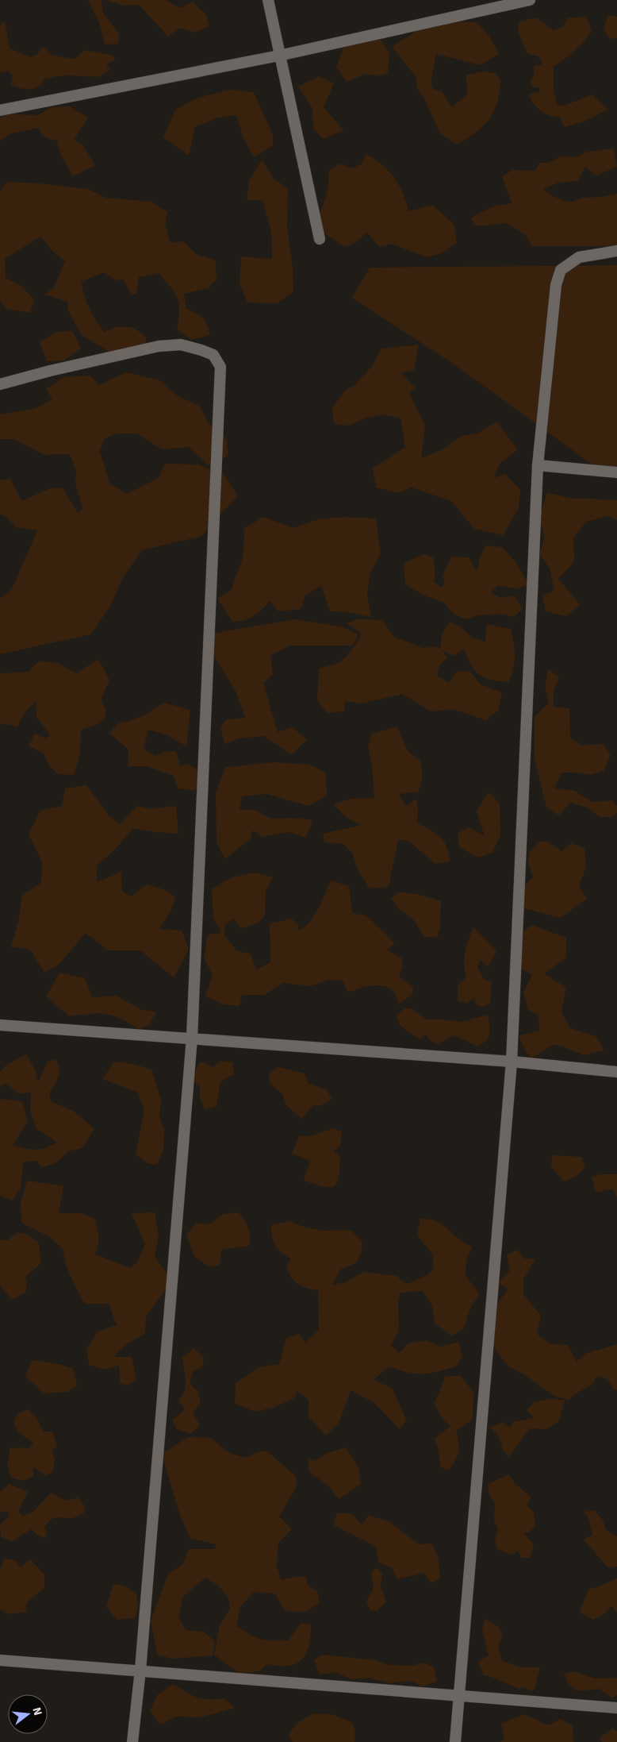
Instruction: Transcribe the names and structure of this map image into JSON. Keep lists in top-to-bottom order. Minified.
{"north":"right"}
